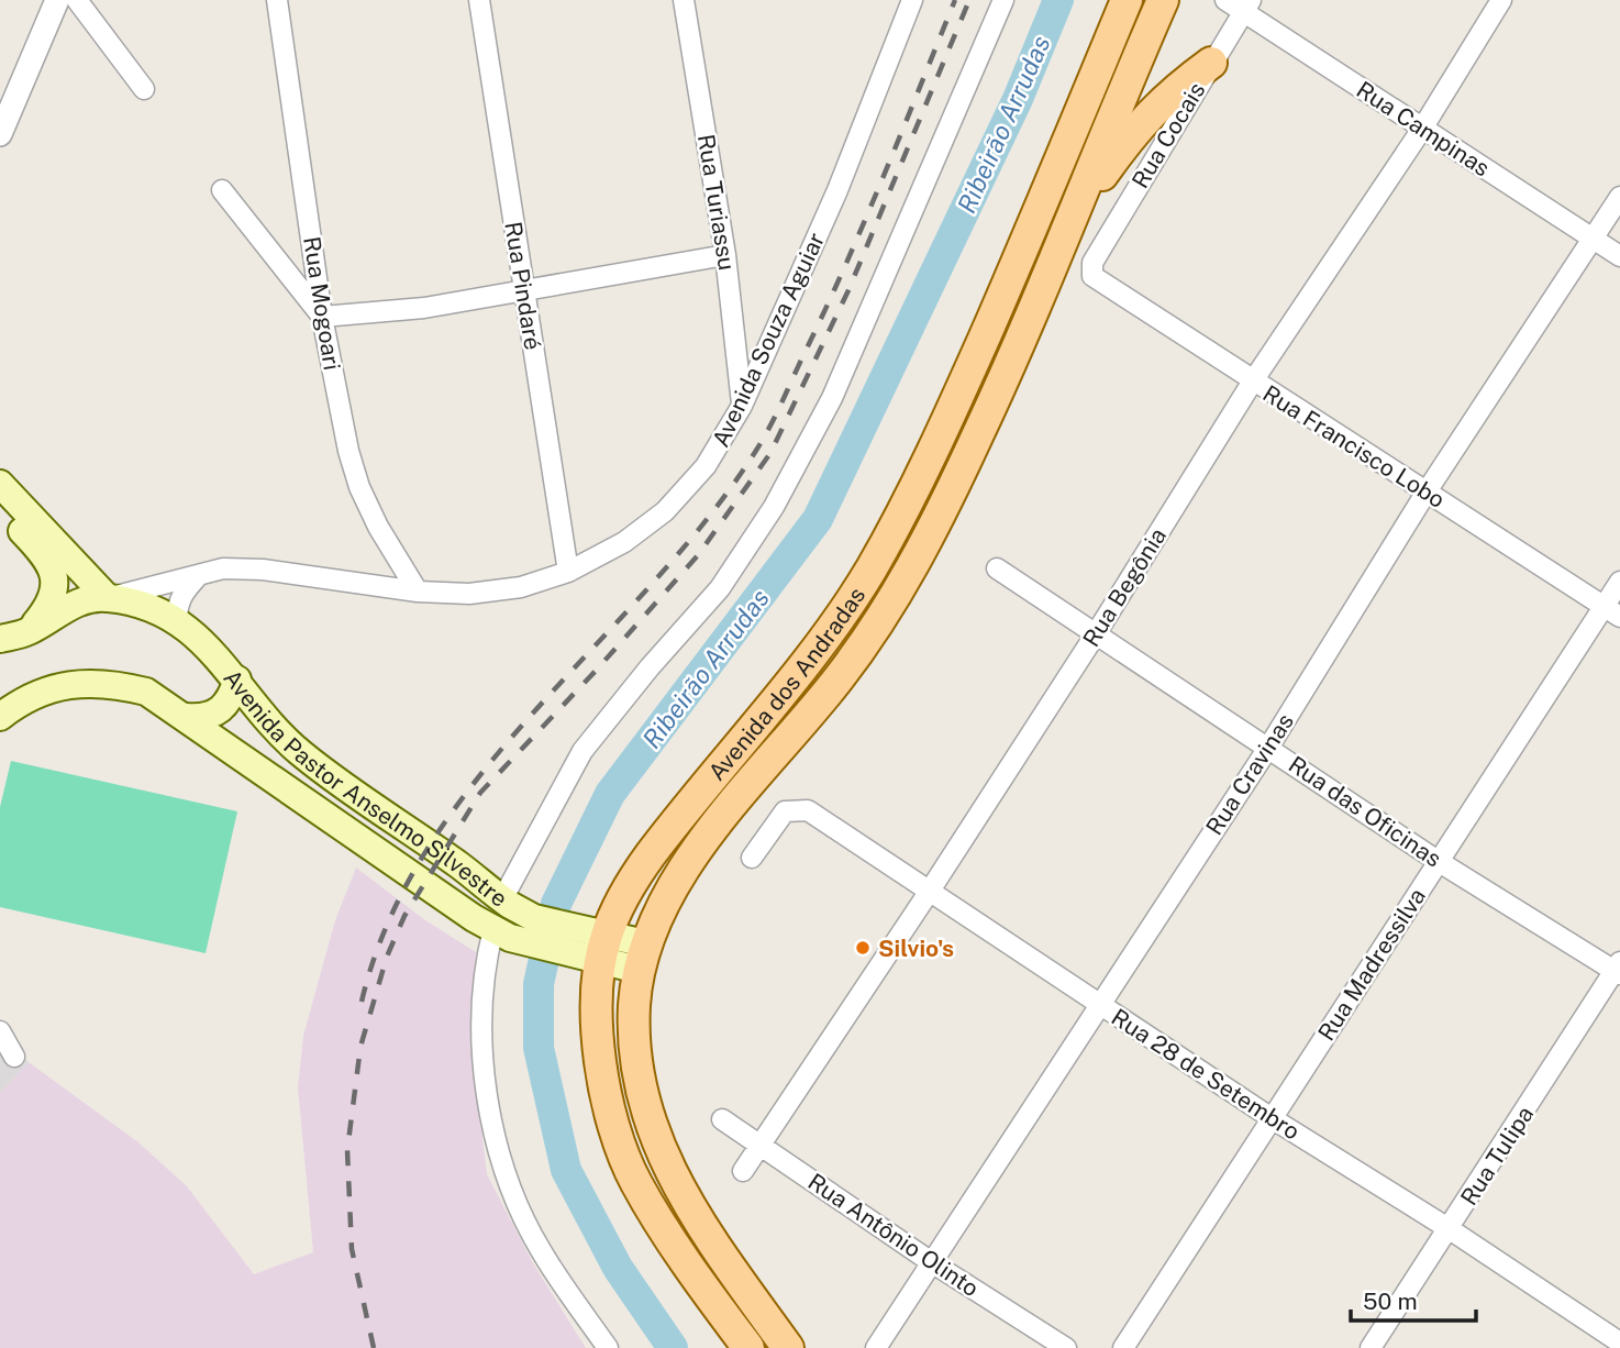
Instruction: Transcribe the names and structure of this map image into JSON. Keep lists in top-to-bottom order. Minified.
{"streets":{"main road":["Avenida dos Andradas","Avenida Pastor Anselmo Silvestre"],"street":["Rua Campinas","Rua Cocais","Rua Turiassu","Rua Pindaré","Rua Mogoari","Avenida Souza Aguiar","Rua Francisco Lobo","Rua Begônia","Rua Cravinas","Rua das Oficinas","Rua Madressilva","Rua 28 de Setembro","Rua Tulipa","Rua Antônio Olinto"]},"crossings":[["Rua Campinas","Rua Cocais"],["Rua Campinas","Rua Begônia"],["Rua Campinas","Rua Cravinas"],["Rua Cocais","Rua Francisco Lobo"],["Rua Turiassu","Avenida Souza Aguiar"],["Rua Pindaré","Avenida Souza Aguiar"],["Rua Mogoari","Avenida Souza Aguiar"],["Avenida Souza Aguiar","Avenida Pastor Anselmo Silvestre"],["Rua Francisco Lobo","Rua Begônia"],["Rua Francisco Lobo","Rua Cravinas"],["Rua Francisco Lobo","Rua Madressilva"],["Rua Begônia","Rua das Oficinas"],["Rua Begônia","Rua 28 de Setembro"],["Rua Begônia","Rua Antônio Olinto"],["Avenida dos Andradas","Avenida Pastor Anselmo Silvestre"],["Rua Cravinas","Rua das Oficinas"],["Rua Cravinas","Rua 28 de Setembro"],["Rua Cravinas","Rua Antônio Olinto"],["Rua das Oficinas","Rua Madressilva"],["Rua das Oficinas","Rua Tulipa"],["Rua Madressilva","Rua 28 de Setembro"],["Rua 28 de Setembro","Rua Tulipa"]],"water":["Ribeirão Arrudas"],"places":["Silvio's"],"scale_bar":"50 m"}
